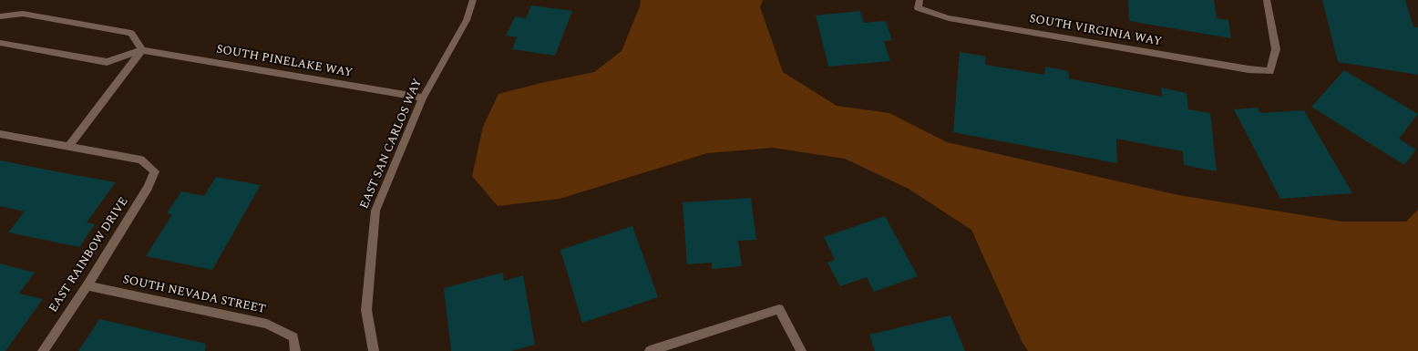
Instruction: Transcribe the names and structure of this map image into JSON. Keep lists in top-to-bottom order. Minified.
{"streets":{"street":["SOUTH VIRGINIA WAY","SOUTH PINELAKE WAY","EAST SAN CARLOS WAY","EAST RAINBOW DRIVE","SOUTH NEVADA STREET"]},"crossings":[["SOUTH PINELAKE WAY","EAST SAN CARLOS WAY"],["EAST RAINBOW DRIVE","SOUTH NEVADA STREET"]]}
